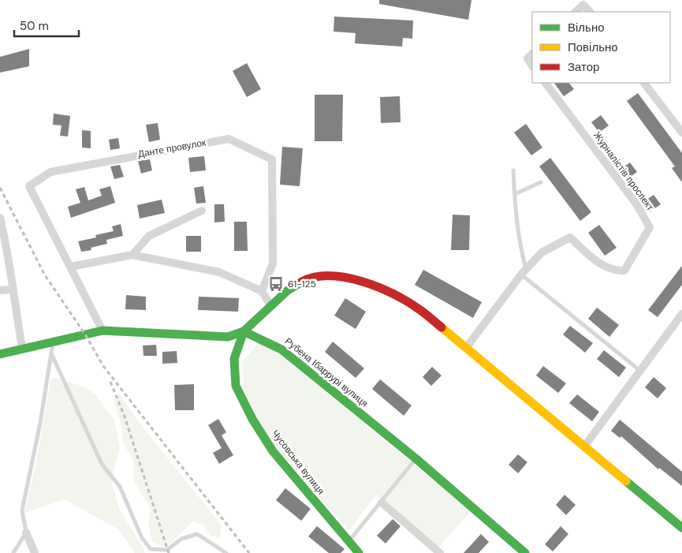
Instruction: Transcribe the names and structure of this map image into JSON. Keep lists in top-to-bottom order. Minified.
{"streets":{"main road":["Рубена Ібаррурі вулиця","Чусовська вулиця"],"street":["Данте провулок","Журналістів проспект"]},"crossings":[["Рубена Ібаррурі вулиця","Чусовська вулиця"]],"places":{"bus stop":["61-125"]},"legend":["Вільно","Повільно","Затор"],"scale_bar":"50 m"}
